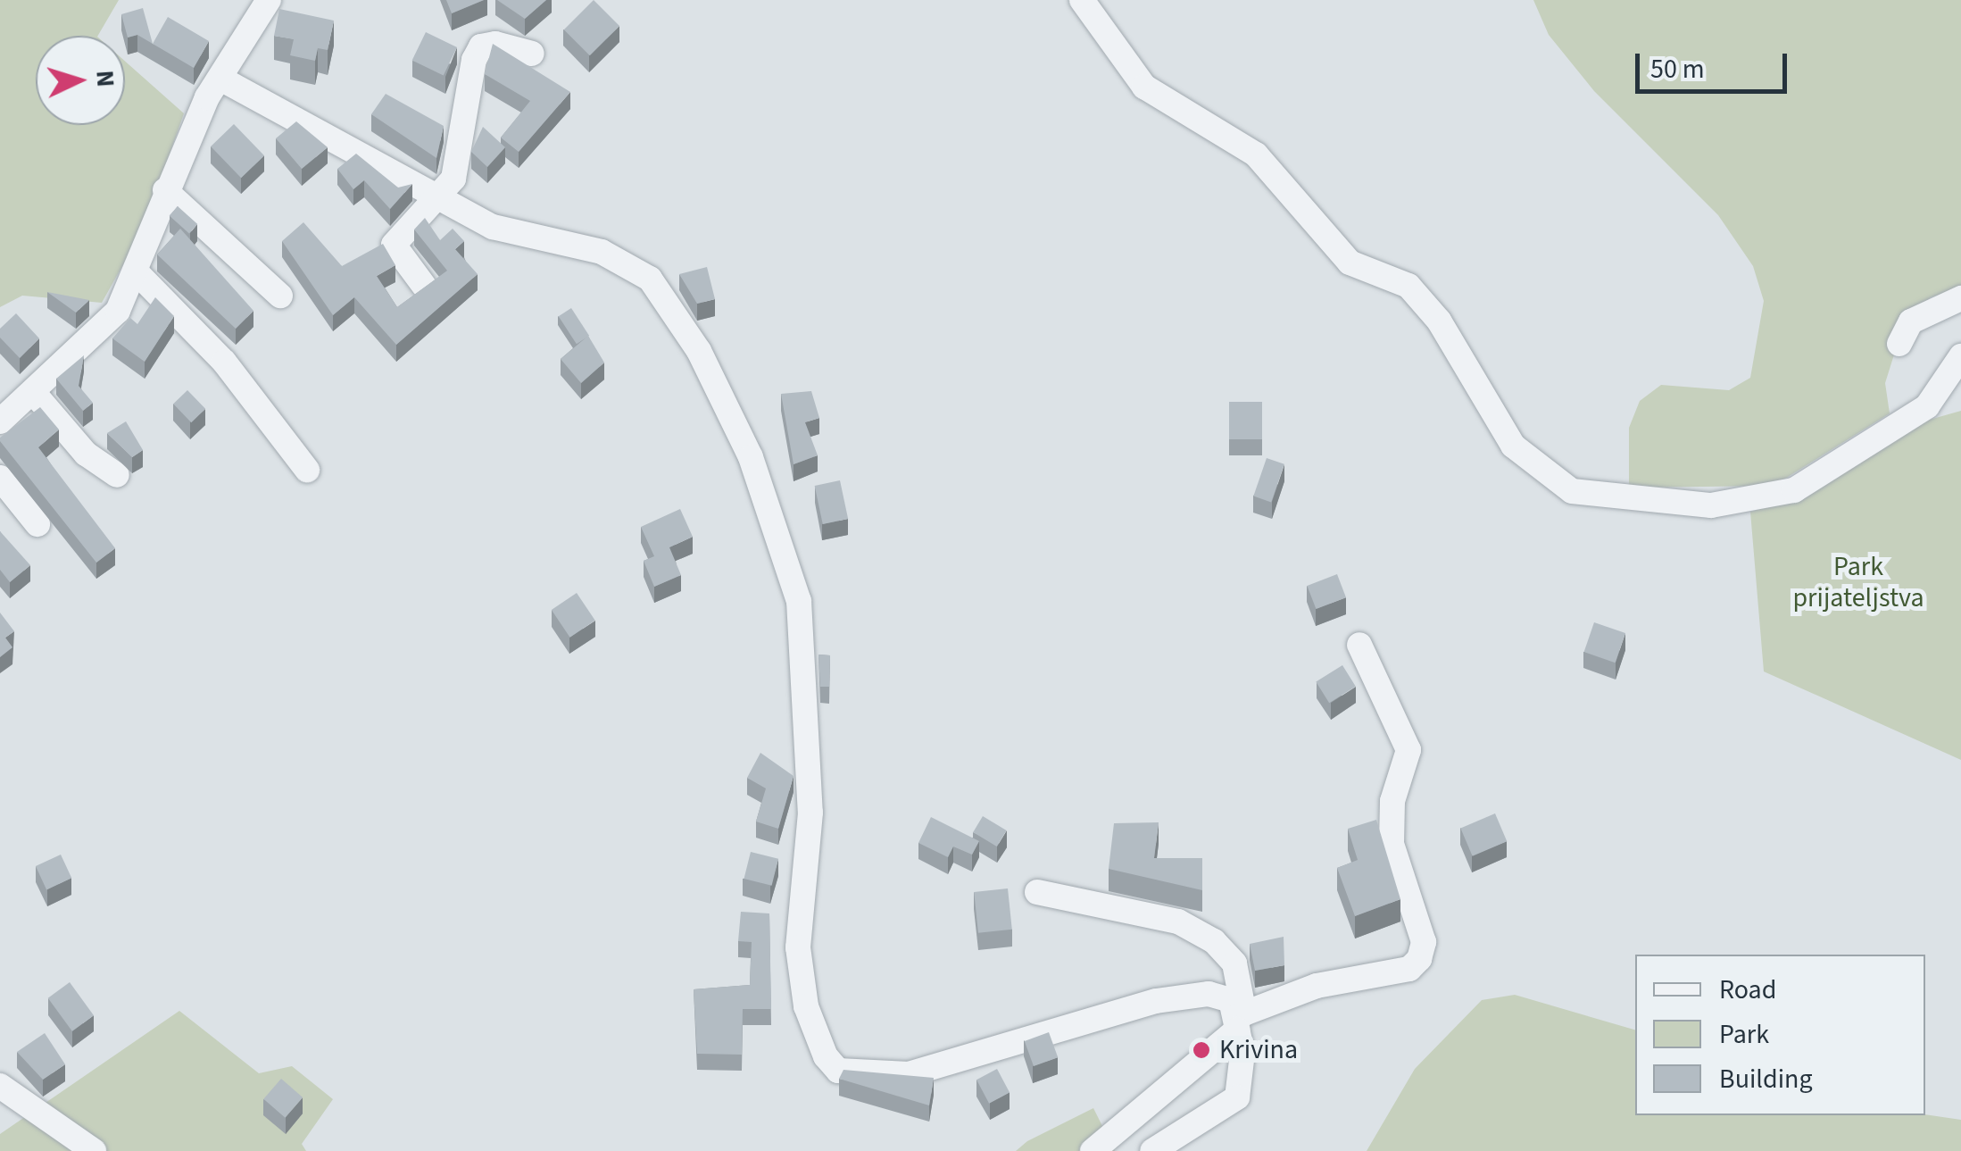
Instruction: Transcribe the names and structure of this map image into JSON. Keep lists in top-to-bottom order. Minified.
{"parks":["Park prijateljstva"],"places":["Krivina"],"legend":["Road","Park","Building"],"scale_bar":"50 m","north":"right"}
